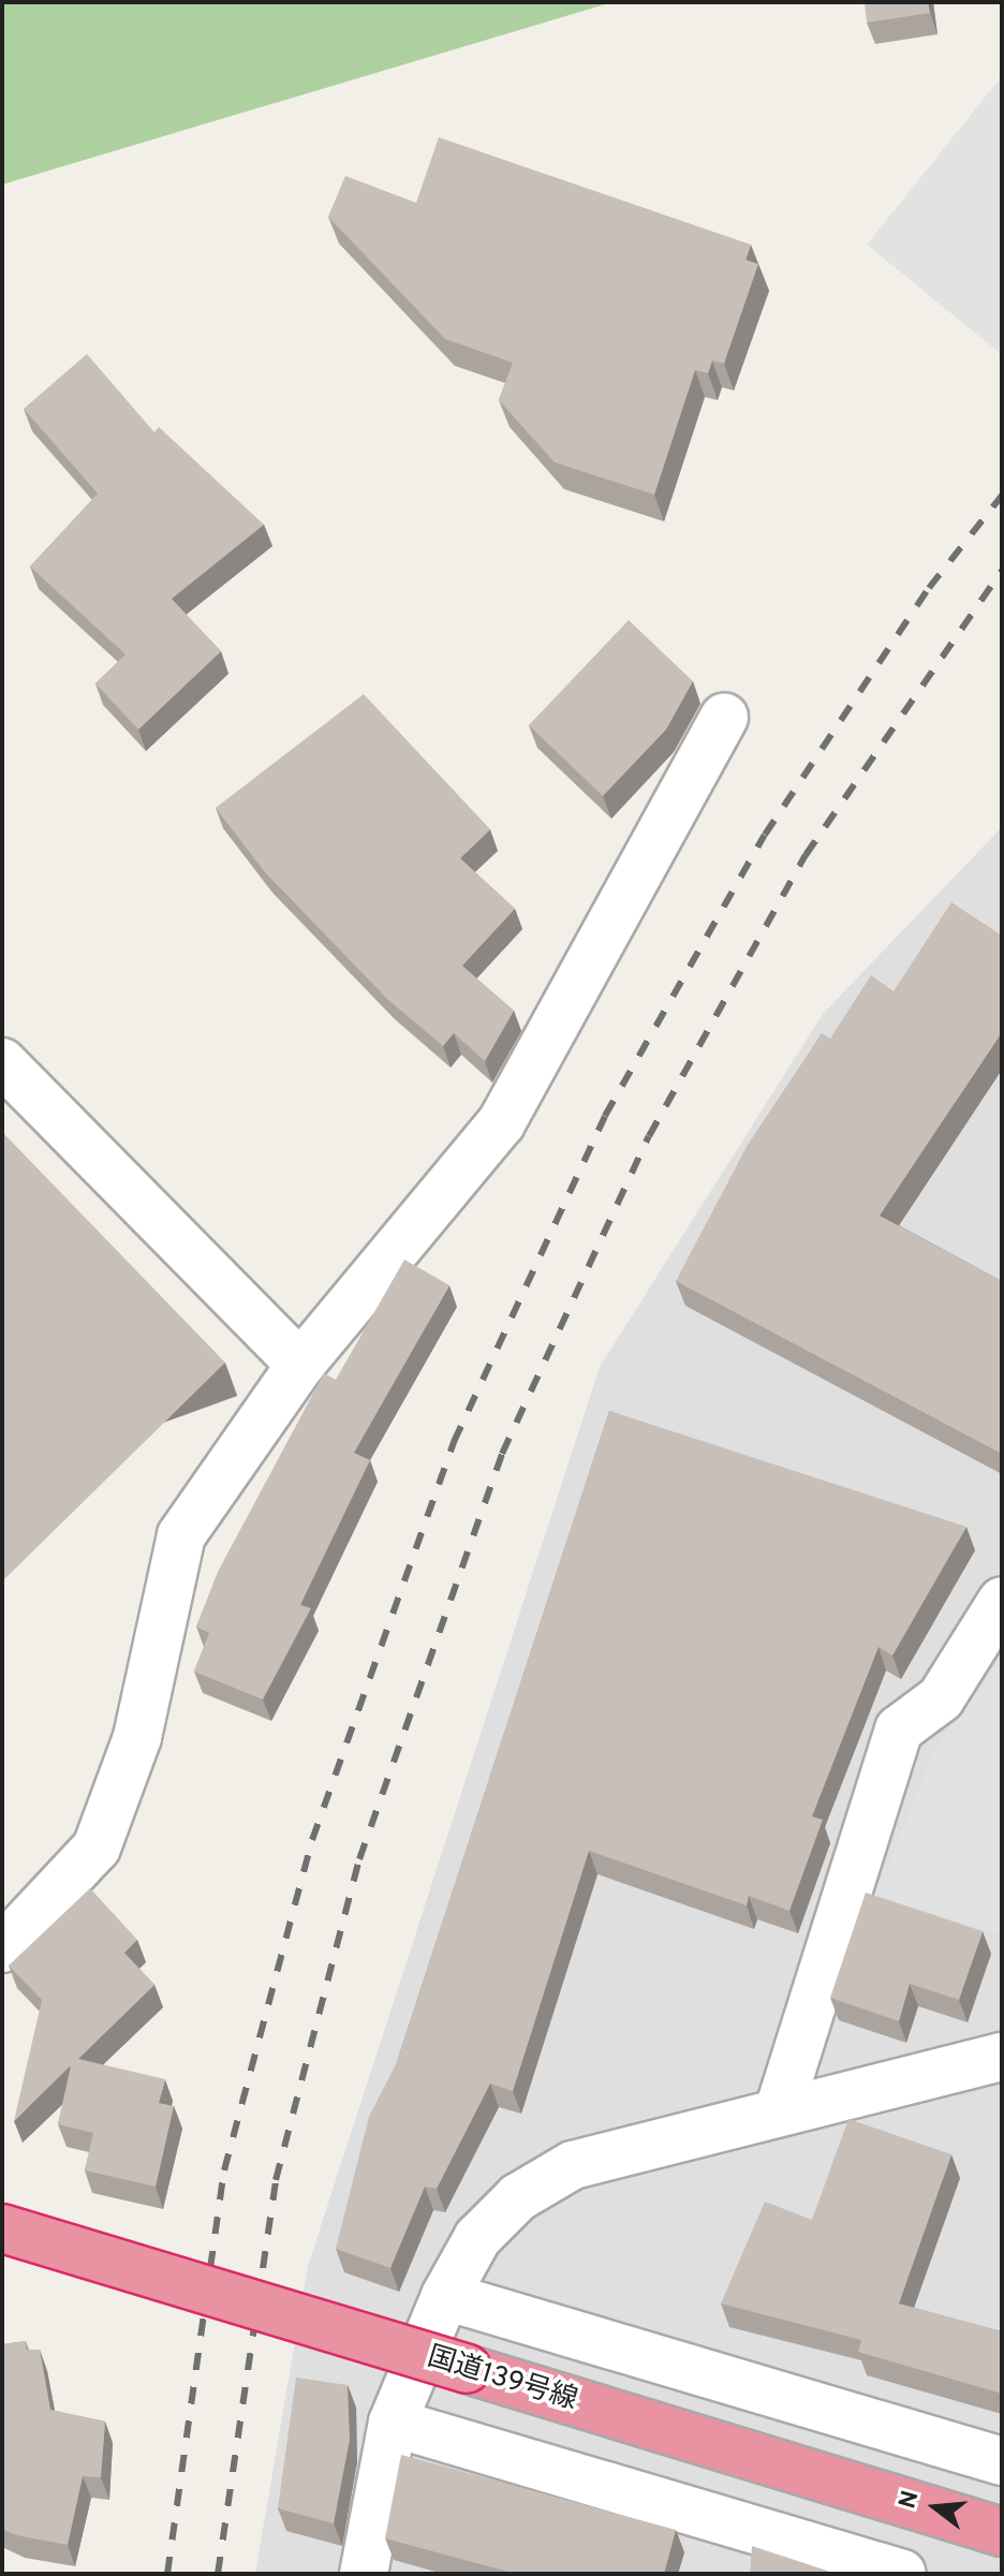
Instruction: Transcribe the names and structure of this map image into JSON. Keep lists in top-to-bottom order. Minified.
{"streets":{"highway":["国道139号線"]},"north":"left"}
